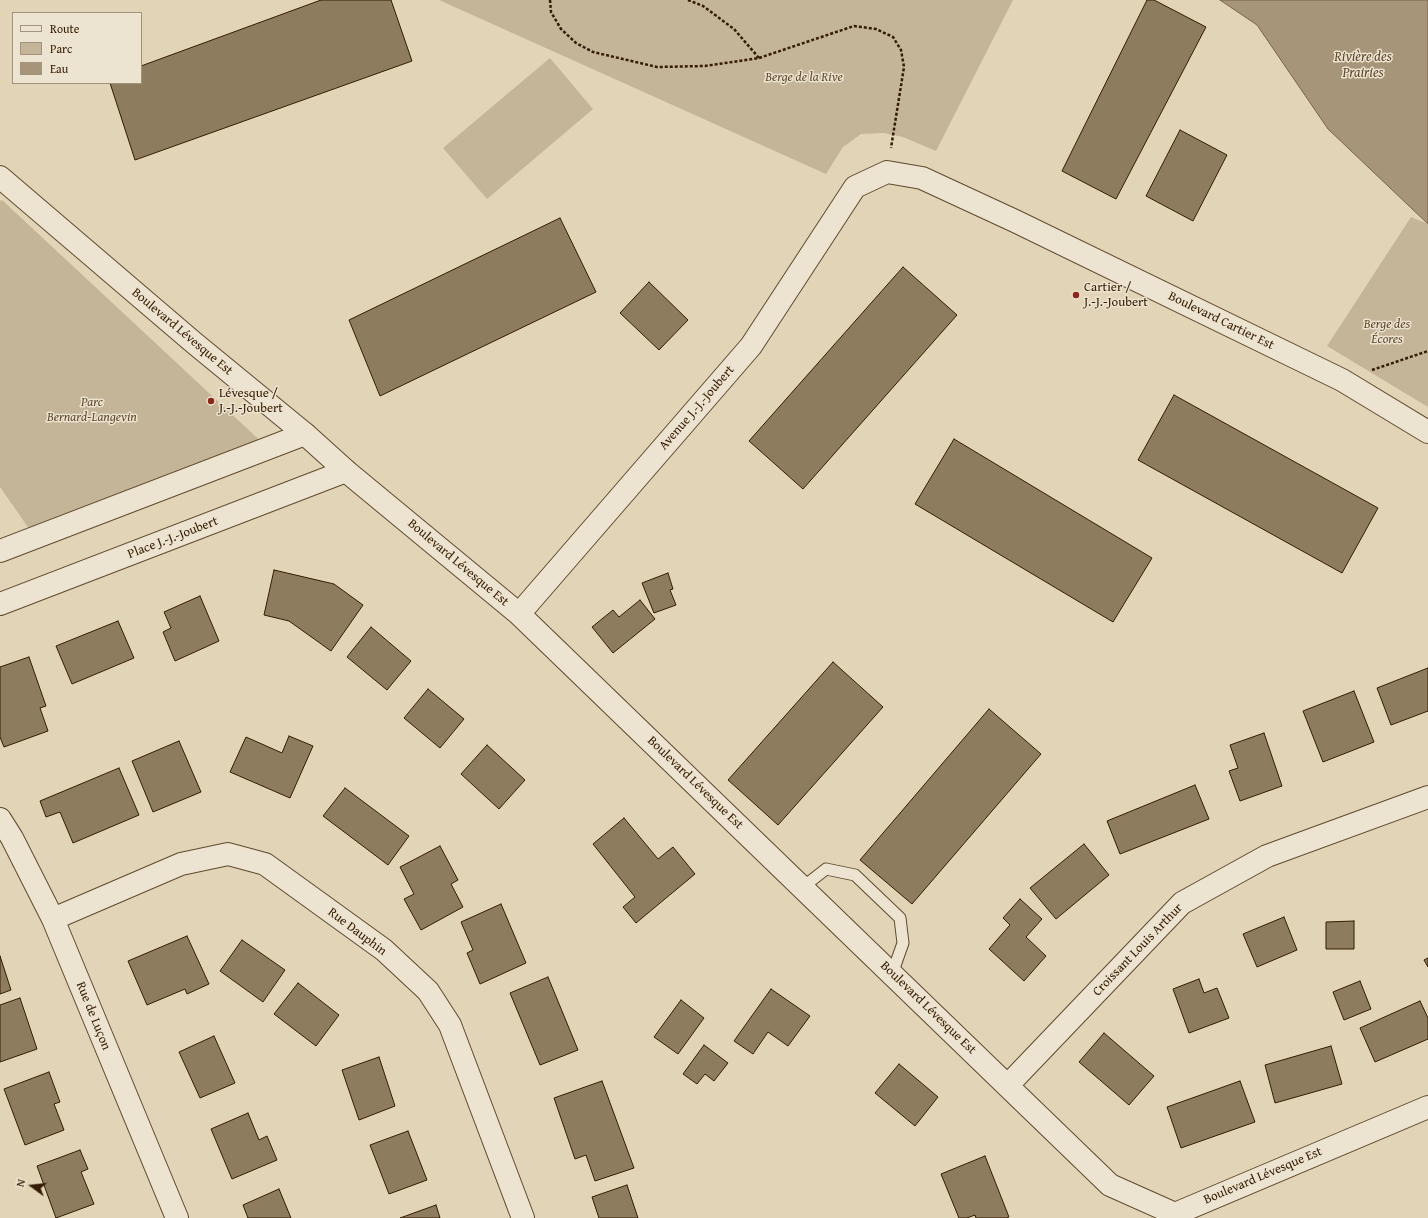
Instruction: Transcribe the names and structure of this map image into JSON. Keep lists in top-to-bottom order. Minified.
{"streets":{"street":["Boulevard Cartier Est","Boulevard Lévesque Est","Avenue J.-J.-Joubert","Place J.-J.-Joubert","Rue Dauphin","Croissant Louis Arthur","Rue de Luçon"]},"crossings":[["Boulevard Cartier Est","Avenue J.-J.-Joubert"],["Boulevard Lévesque Est","Avenue J.-J.-Joubert"],["Boulevard Lévesque Est","Place J.-J.-Joubert"],["Boulevard Lévesque Est","Croissant Louis Arthur"],["Rue Dauphin","Rue de Luçon"]],"water":["Rivière des Prairies"],"parks":["Berge de la Rive","Berge des Écores","Parc Bernard-Langevin"],"places":["Cartier / J.-J.-Joubert","Lévesque / J.-J.-Joubert"],"legend":["Route","Parc","Eau"],"north":"left"}
